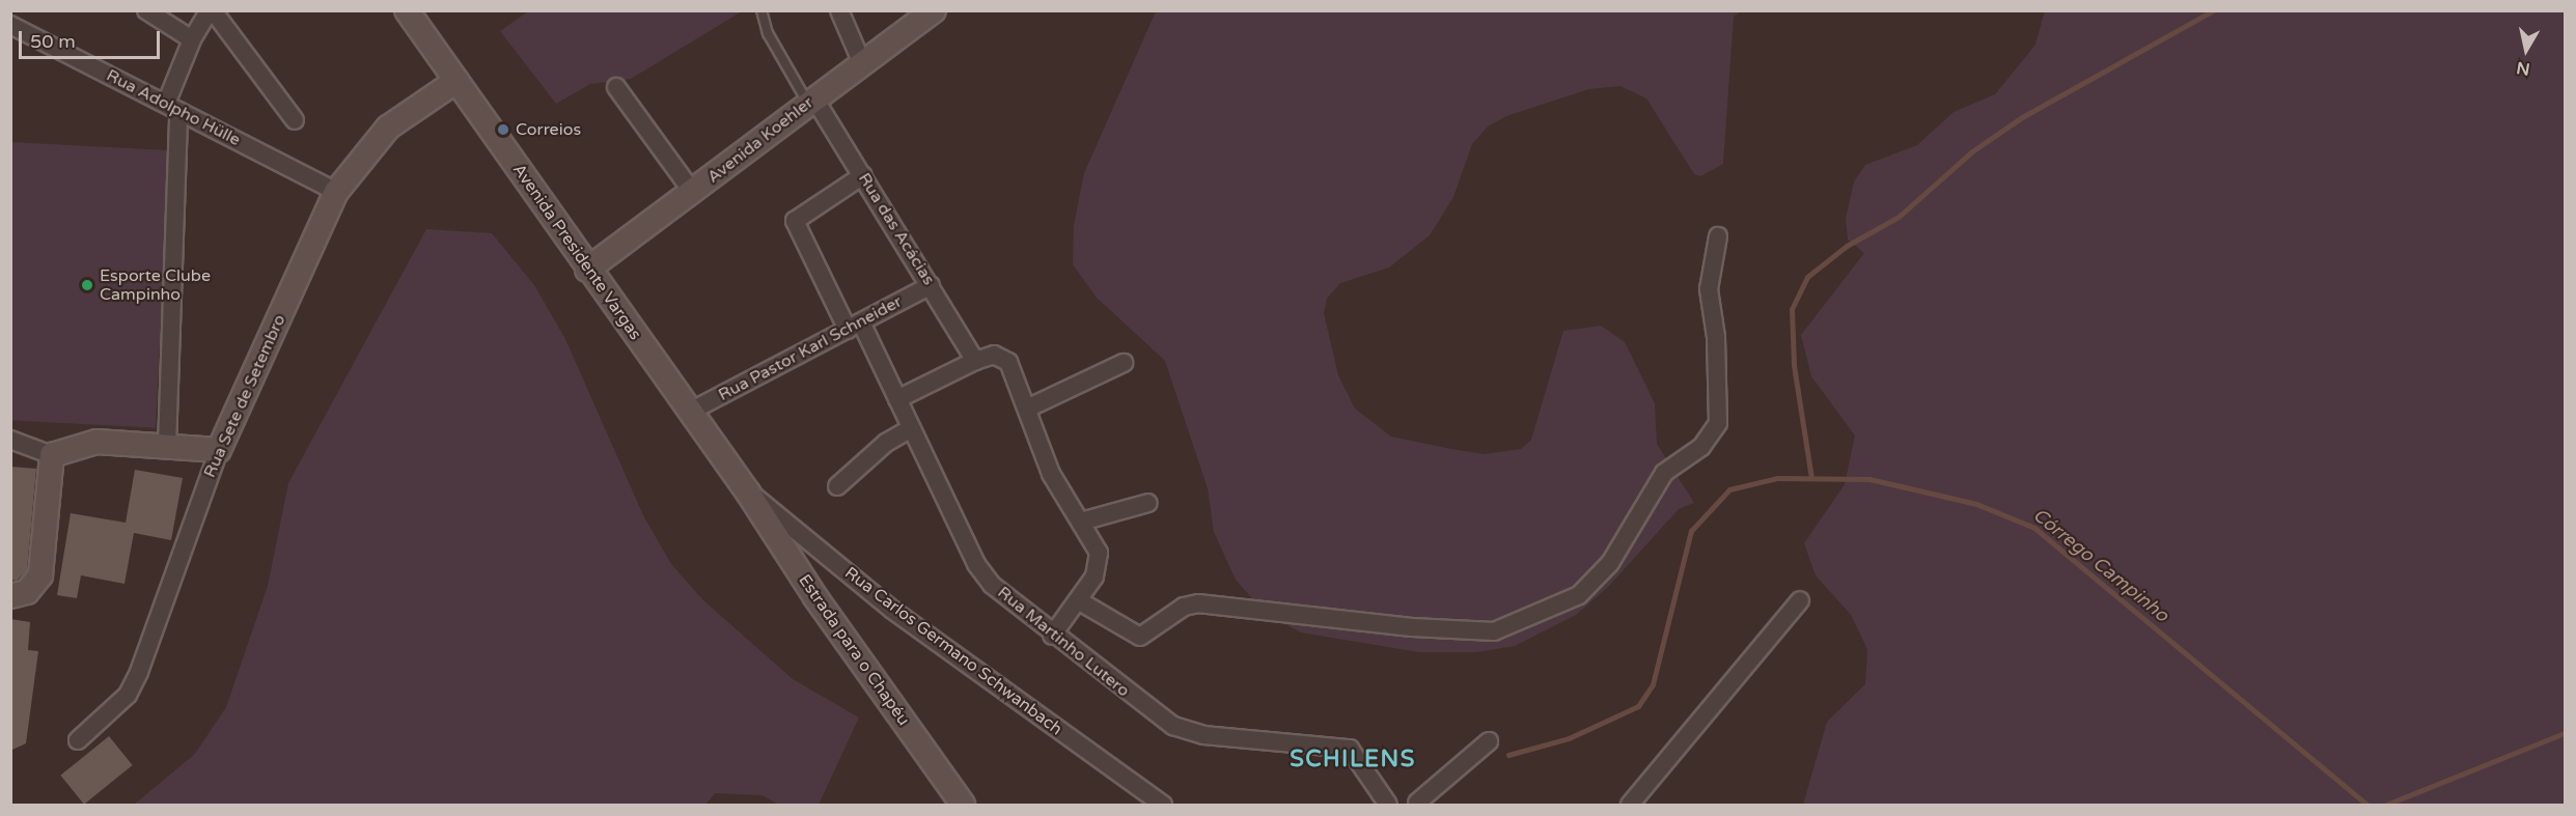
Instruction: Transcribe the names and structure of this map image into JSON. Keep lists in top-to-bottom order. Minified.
{"streets":{"street":["Rua Adolpho Hülle","Avenida Koehler","Rua das Acácias","Avenida Presidente Vargas","Rua Pastor Karl Schneider","Rua Sete de Setembro","Rua Martinho Lutero","Estrada para o Chapéu","Rua Carlos Germano Schwanbach"]},"crossings":[["Rua Adolpho Hülle","Rua Sete de Setembro"],["Avenida Koehler","Rua das Acácias"],["Avenida Koehler","Avenida Presidente Vargas"],["Rua das Acácias","Rua Pastor Karl Schneider"],["Rua das Acácias","Rua Martinho Lutero"],["Avenida Presidente Vargas","Rua Pastor Karl Schneider"],["Avenida Presidente Vargas","Rua Sete de Setembro"],["Avenida Presidente Vargas","Estrada para o Chapéu"],["Avenida Presidente Vargas","Rua Carlos Germano Schwanbach"],["Rua Pastor Karl Schneider","Rua Martinho Lutero"],["Estrada para o Chapéu","Rua Carlos Germano Schwanbach"]],"districts":["SCHILENS"],"water":["Córrego Campinho"],"places":["Correios","Esporte Clube Campinho"],"scale_bar":"50 m","north":"bottom"}
